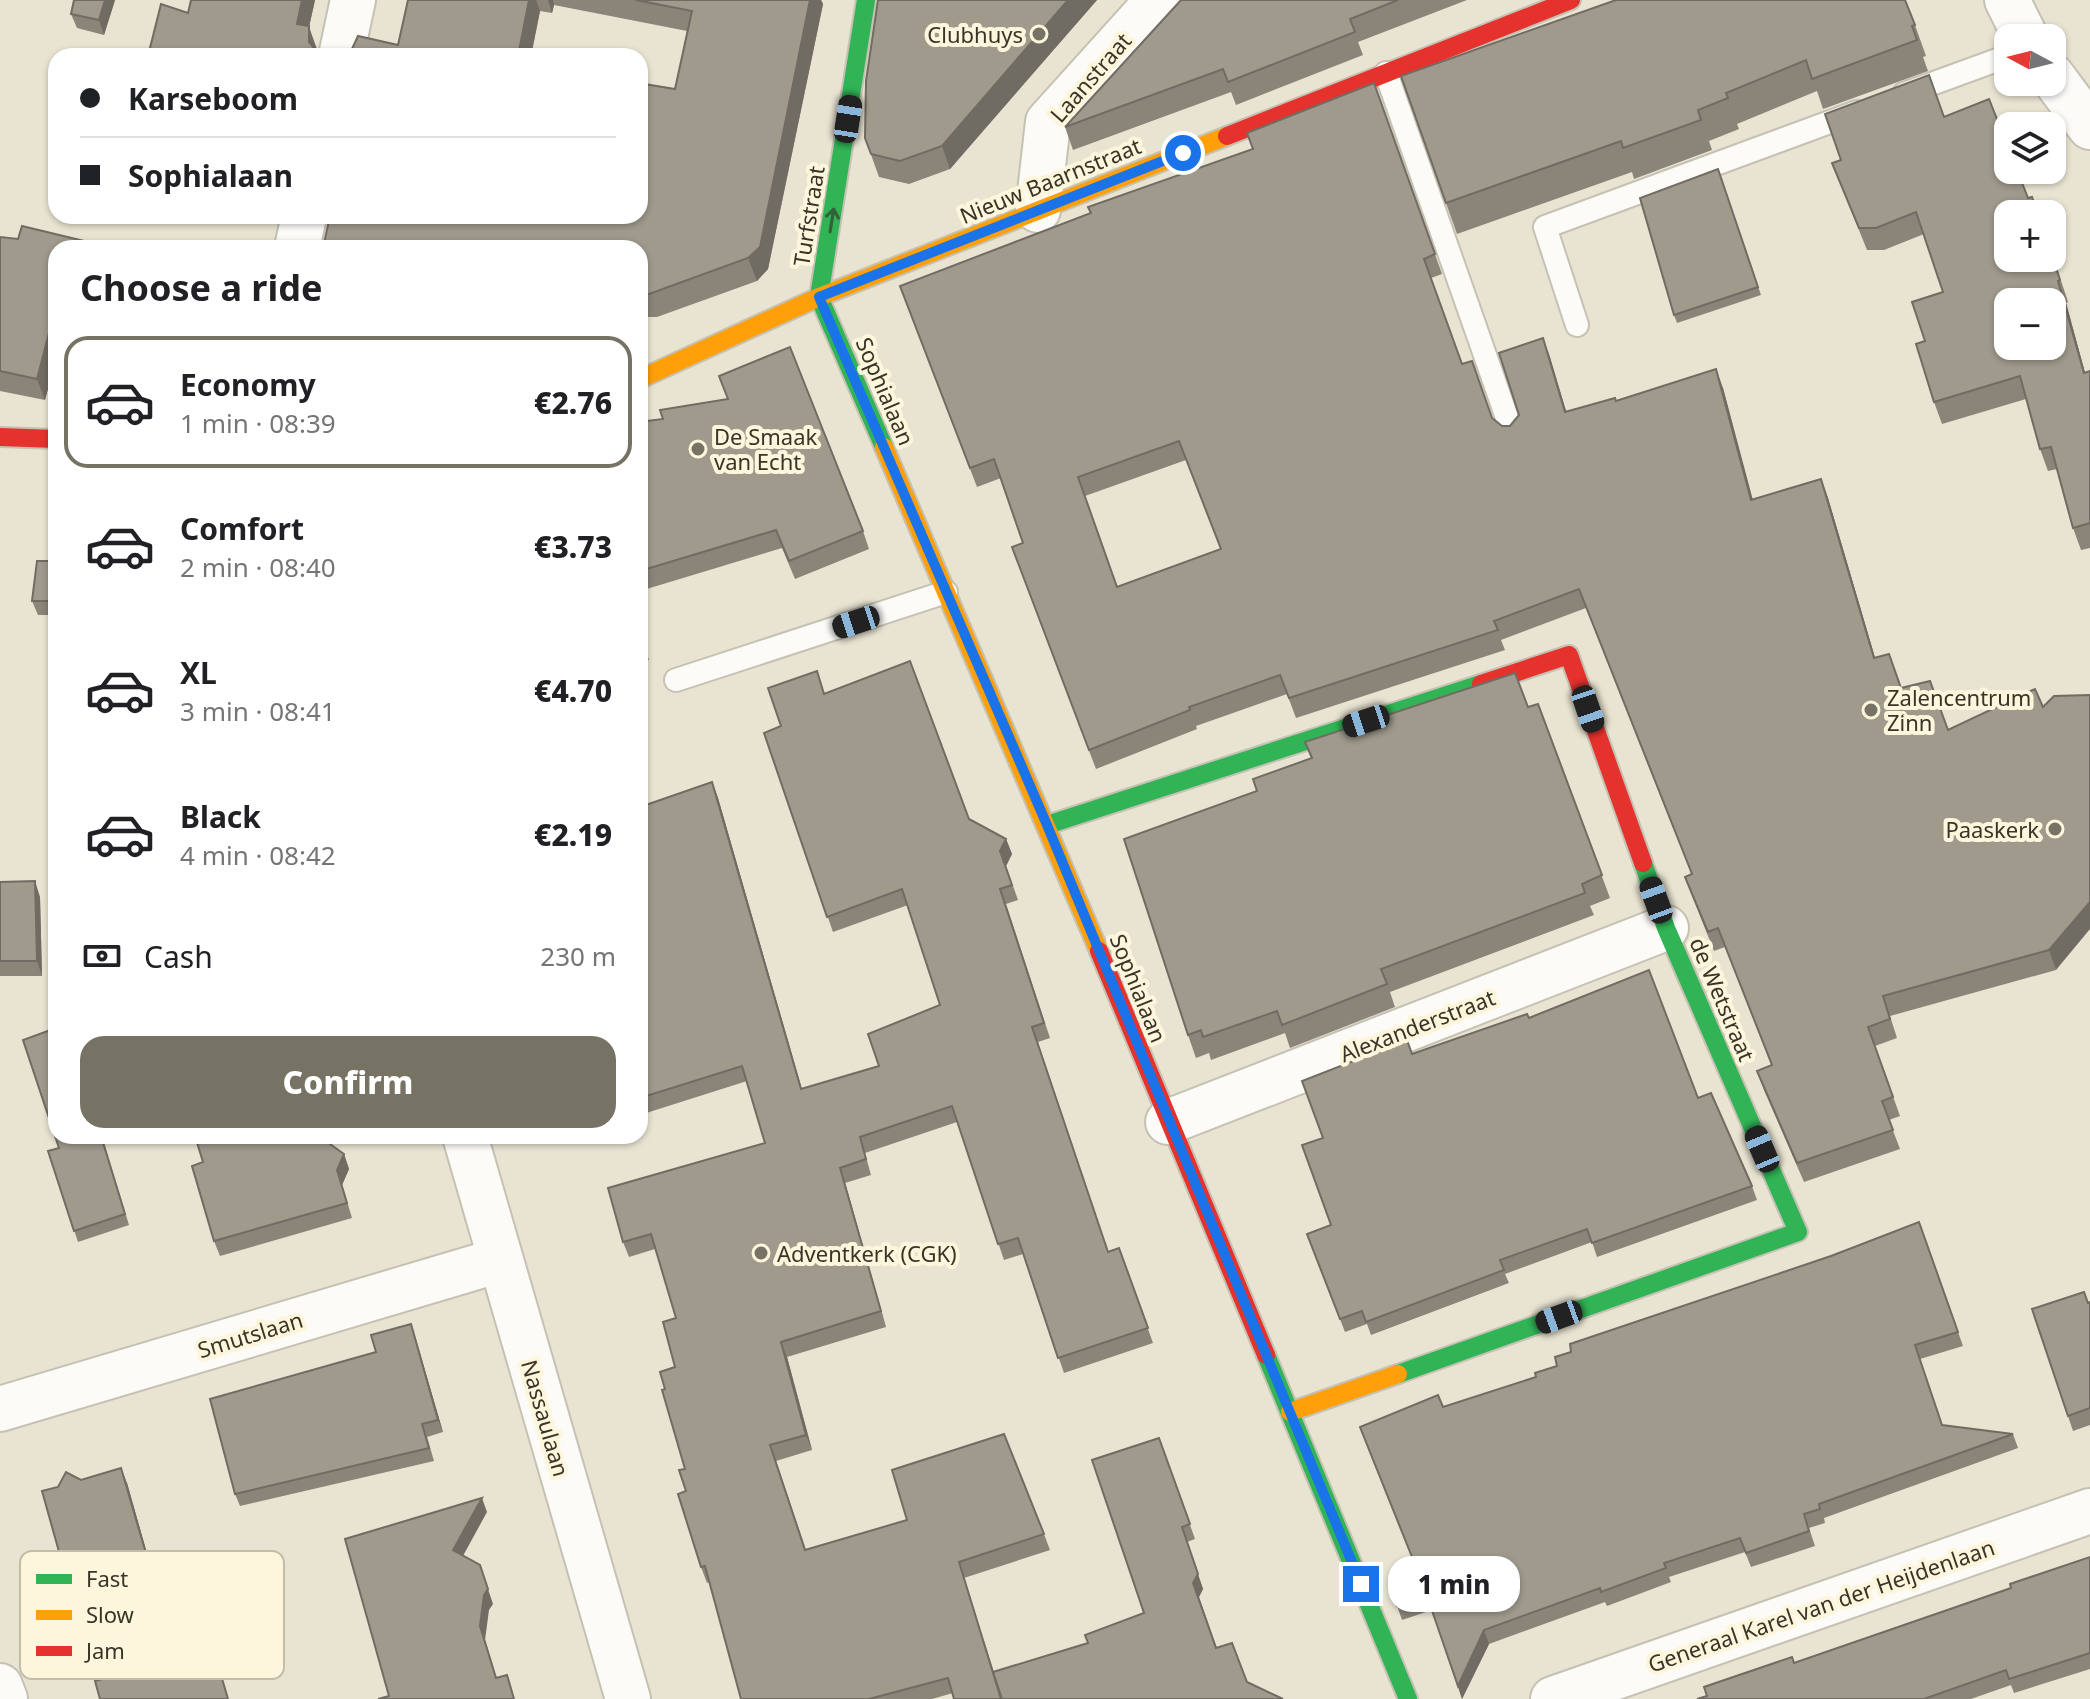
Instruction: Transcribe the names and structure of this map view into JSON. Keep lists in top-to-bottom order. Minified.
{"streets":{"street":["Laanstraat","Nieuw Baarnstraat","Turfstraat","Sophialaan","de Wetstraat","Alexanderstraat","Smutslaan","Nassaulaan","Generaal Karel van der Heijdenlaan"]},"crossings":[["Laanstraat","Nieuw Baarnstraat"],["Nieuw Baarnstraat","Turfstraat"],["Nieuw Baarnstraat","Sophialaan"],["Turfstraat","Sophialaan"],["Sophialaan","de Wetstraat"],["Sophialaan","Alexanderstraat"],["de Wetstraat","Alexanderstraat"],["Smutslaan","Nassaulaan"]],"one_way":["Turfstraat"],"places":["Clubhuys","De Smaak van Echt","Zalencentrum Zinn","Paaskerk","Adventkerk (CGK)"],"legend":["Fast","Slow","Jam"],"north":"left","page":{"map_buttons":["+","−"],"banner":["Karseboom","Sophialaan"],"heading":"Choose a ride","list":[{"name":"Economy","note":"1 min · 08:39","value":"€2.76"},{"name":"Comfort","note":"2 min · 08:40","value":"€3.73"},{"name":"XL","note":"3 min · 08:41","value":"€4.70"},{"name":"Black","note":"4 min · 08:42","value":"€2.19"}],"pay":["Cash","230 m"],"buttons":"Confirm","bubble":"1 min"}}
